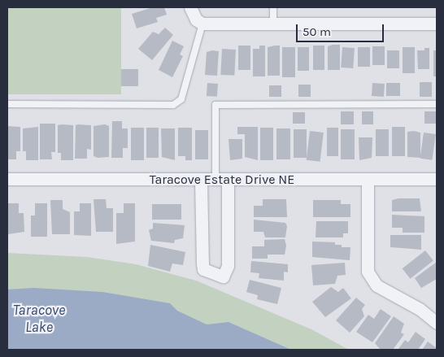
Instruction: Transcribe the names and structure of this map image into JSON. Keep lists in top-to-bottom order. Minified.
{"streets":{"street":["Taracove Estate Drive NE"]},"water":["Taracove Lake"],"scale_bar":"50 m"}
